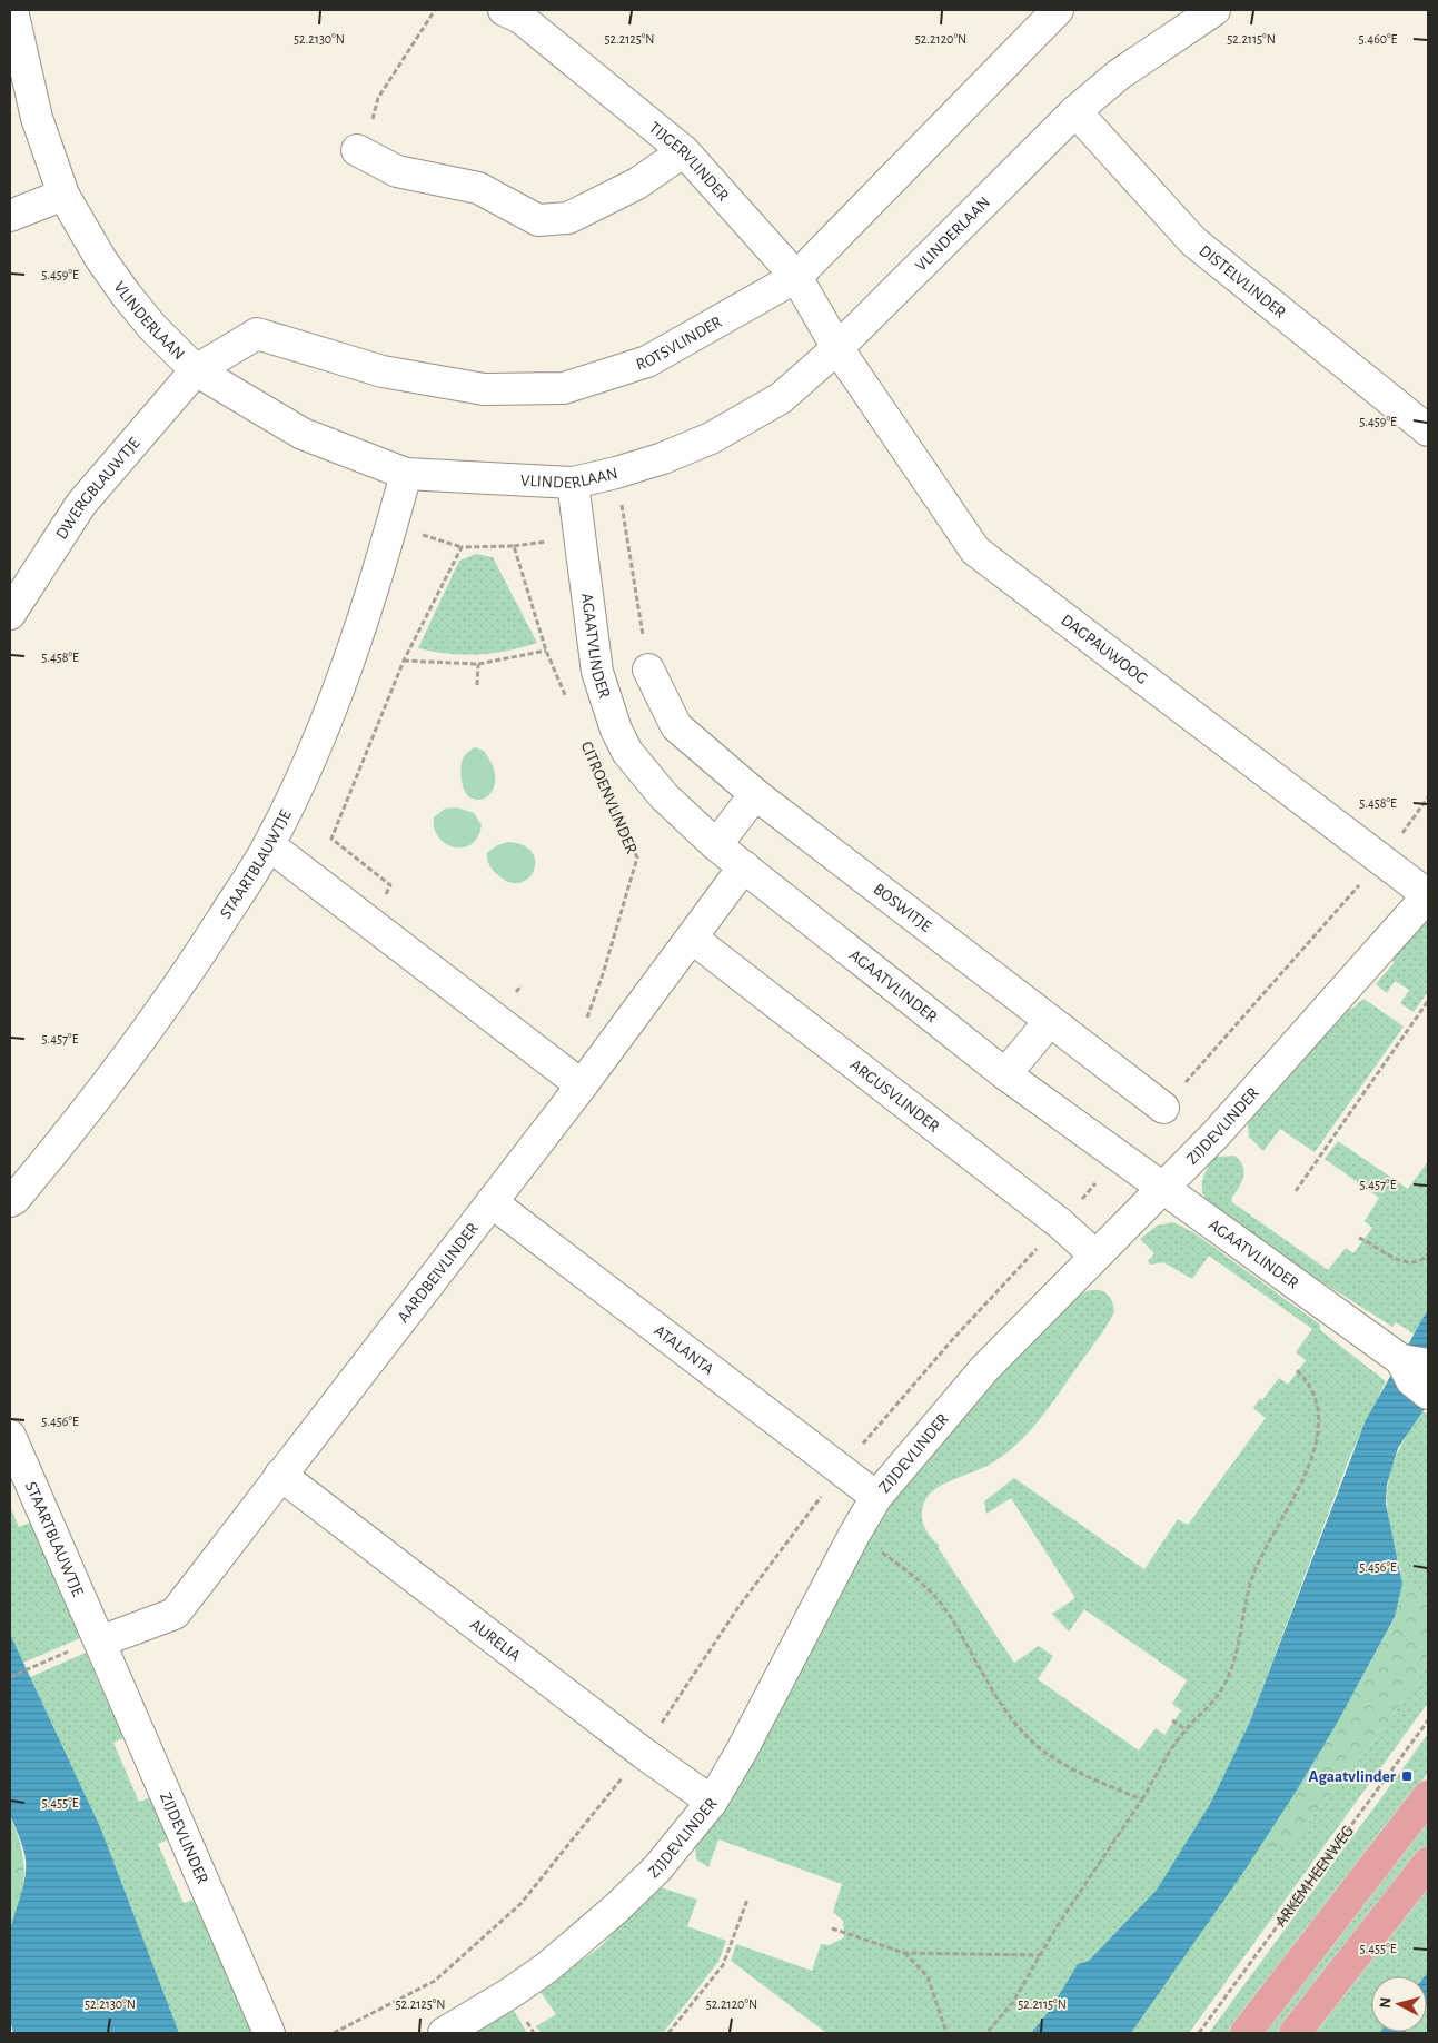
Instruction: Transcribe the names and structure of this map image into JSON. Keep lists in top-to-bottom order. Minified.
{"streets":{"street":["TIJGERVLINDER","VLINDERLAAN","DISTELVLINDER","ROTSVLINDER","DWERGBLAUWTJE","AGAATVLINDER","DAGPAUWOOG","STAARTBLAUWTJE","BOSWITJE","ARGUSVLINDER","ZIJDEVLINDER","AARDBEIVLINDER","ATALANTA","AURELIA"],"path":["CITROENVLINDER","ARKEMHEENWEG"]},"crossings":[["TIJGERVLINDER","VLINDERLAAN"],["TIJGERVLINDER","ROTSVLINDER"],["TIJGERVLINDER","DAGPAUWOOG"],["VLINDERLAAN","DISTELVLINDER"],["VLINDERLAAN","ROTSVLINDER"],["VLINDERLAAN","DWERGBLAUWTJE"],["VLINDERLAAN","AGAATVLINDER"],["VLINDERLAAN","DAGPAUWOOG"],["VLINDERLAAN","STAARTBLAUWTJE"],["ROTSVLINDER","DWERGBLAUWTJE"],["AGAATVLINDER","ZIJDEVLINDER"],["AGAATVLINDER","AARDBEIVLINDER"],["DAGPAUWOOG","ZIJDEVLINDER"],["STAARTBLAUWTJE","ZIJDEVLINDER"],["STAARTBLAUWTJE","AARDBEIVLINDER"],["ARGUSVLINDER","ZIJDEVLINDER"],["ARGUSVLINDER","AARDBEIVLINDER"],["ZIJDEVLINDER","AARDBEIVLINDER"],["ZIJDEVLINDER","ATALANTA"],["ZIJDEVLINDER","AURELIA"],["AARDBEIVLINDER","ATALANTA"],["AARDBEIVLINDER","AURELIA"]],"places":{"transit":["Agaatvlinder"]},"north":"left","coordinates":["5.460°E","52.2130°N","52.2125°N","52.2120°N","52.2115°N","5.459°E","5.458°E","5.457°E","5.456°E","5.455°E"]}
